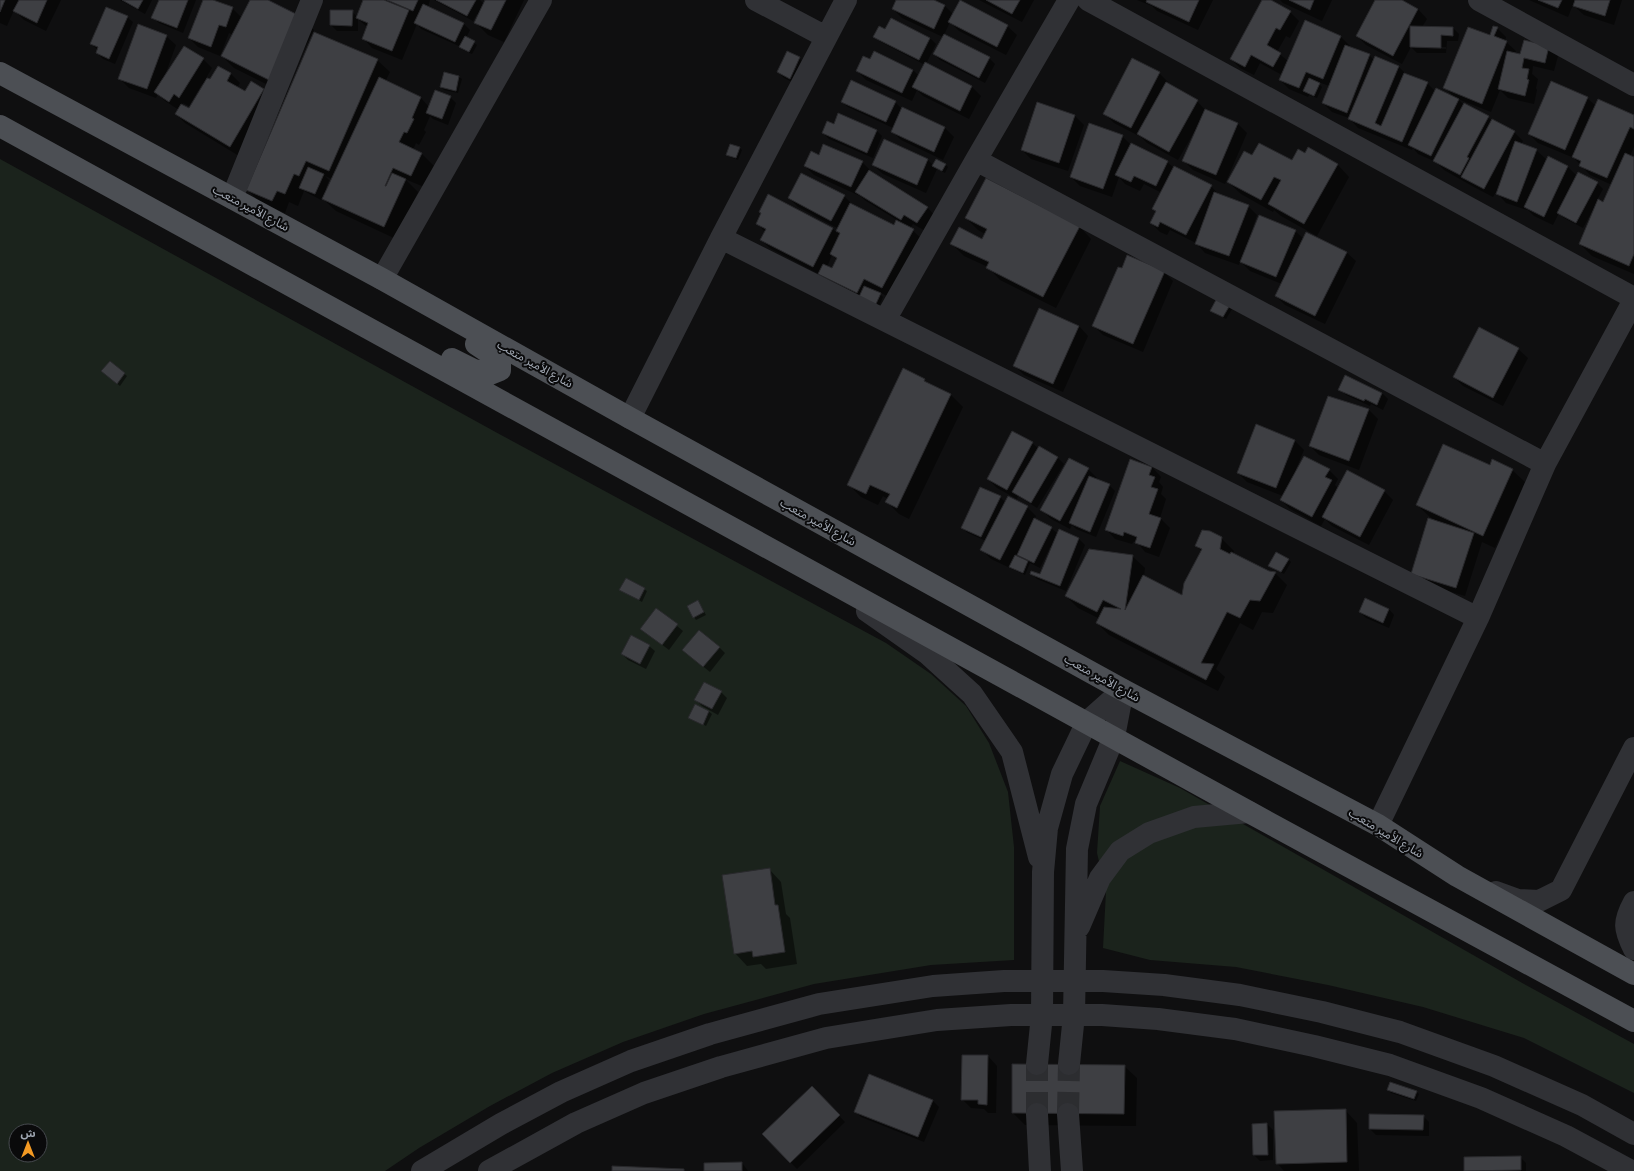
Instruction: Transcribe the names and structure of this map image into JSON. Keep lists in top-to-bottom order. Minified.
{"streets":{"main road":["شارع الأمير متعب"]},"north":"top"}
